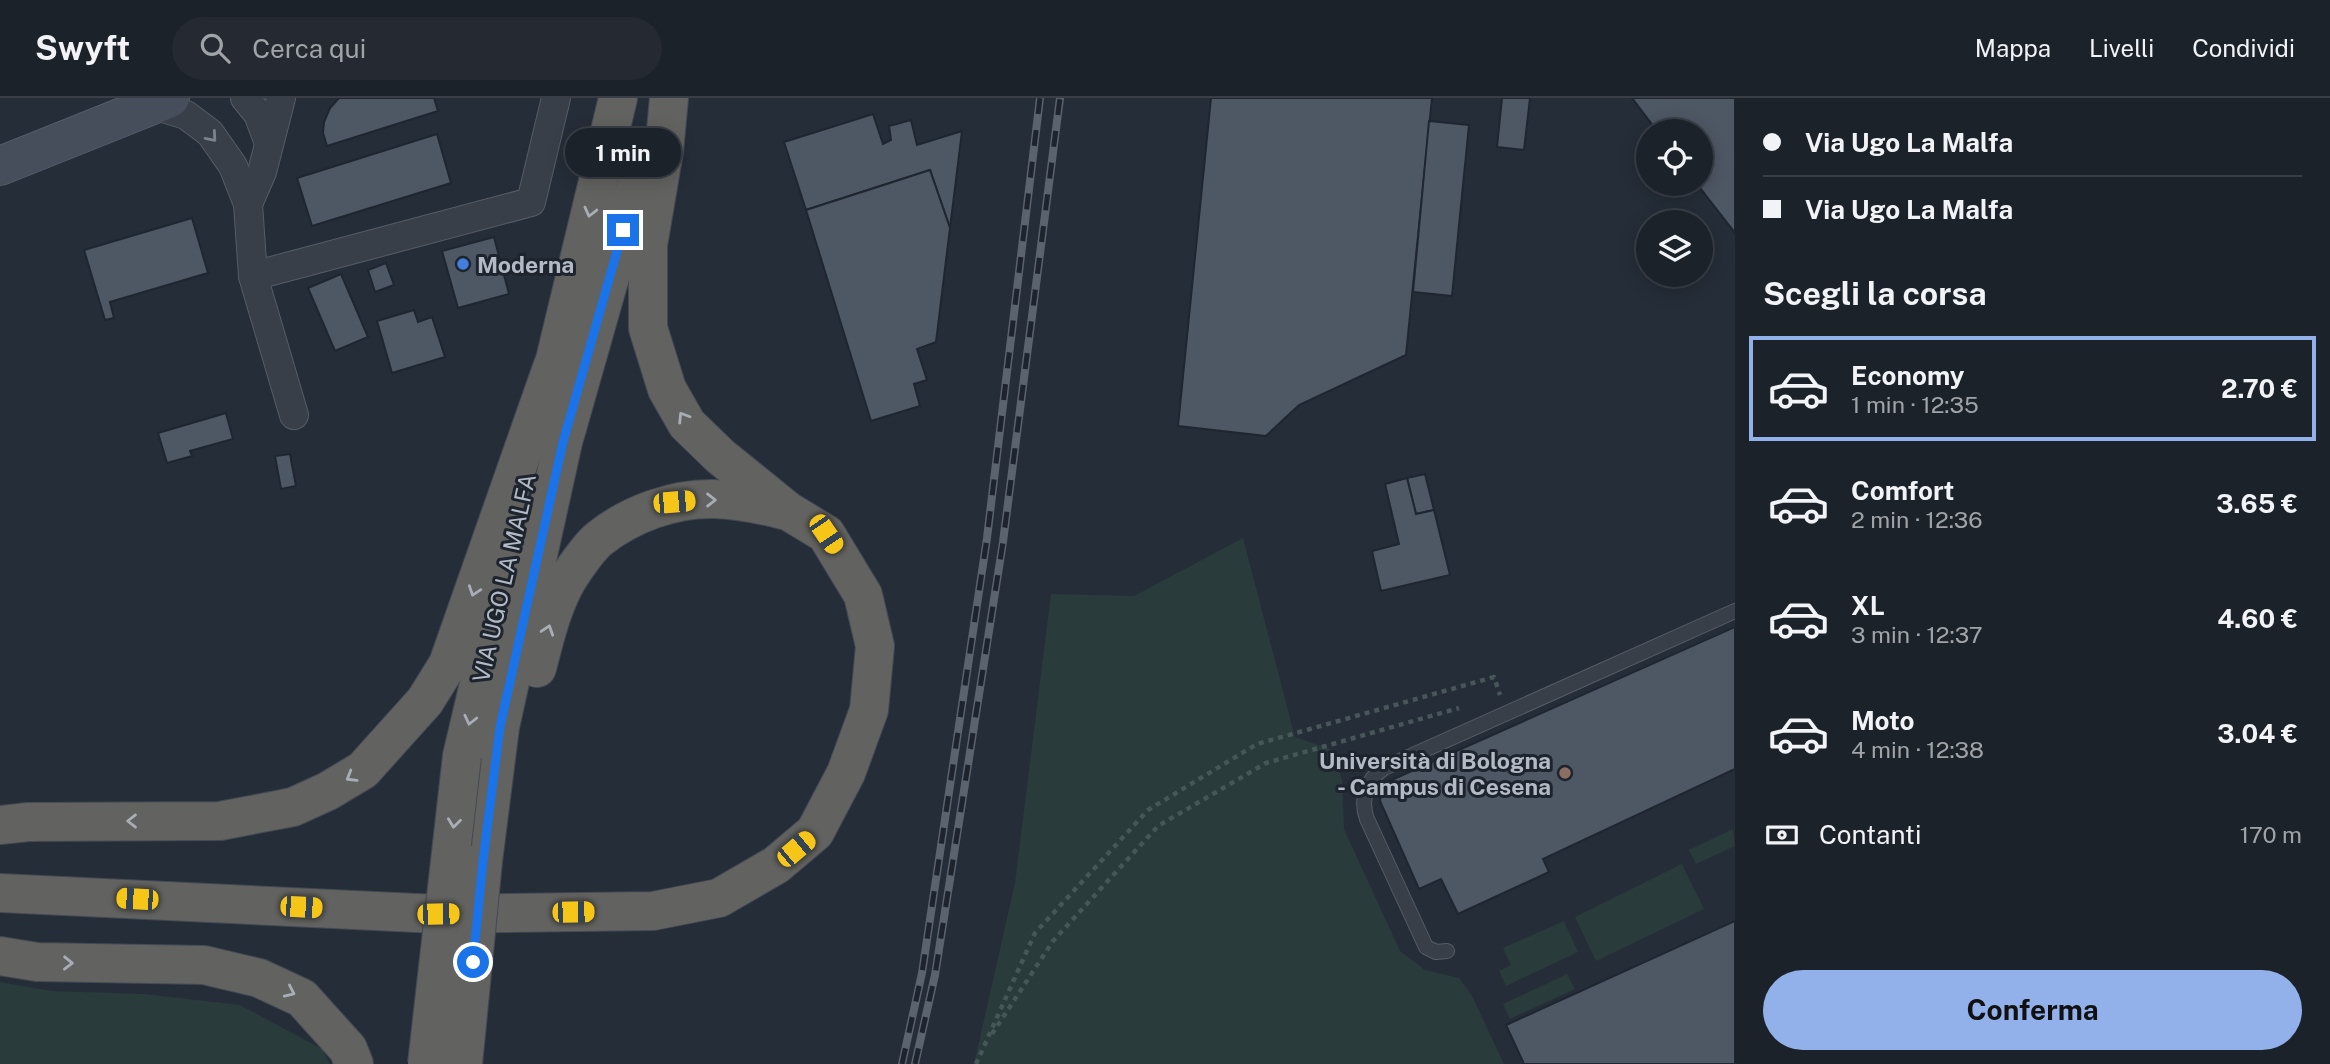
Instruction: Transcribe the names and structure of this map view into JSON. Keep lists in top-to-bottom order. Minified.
{"streets":{"highway":["VIA UGO LA MALFA"]},"places":["Moderna","Università di Bologna - Campus di Cesena"],"page":{"header":"Swyft","search":"Cerca qui","nav":["Mappa","Livelli","Condividi"],"banner":["Via Ugo La Malfa","Via Ugo La Malfa"],"bubble":"1 min","heading":"Scegli la corsa","list":[{"name":"Economy","note":"1 min · 12:35","value":"2.70 €"},{"name":"Comfort","note":"2 min · 12:36","value":"3.65 €"},{"name":"XL","note":"3 min · 12:37","value":"4.60 €"},{"name":"Moto","note":"4 min · 12:38","value":"3.04 €"}],"pay":["Contanti","170 m"],"buttons":"Conferma"}}
